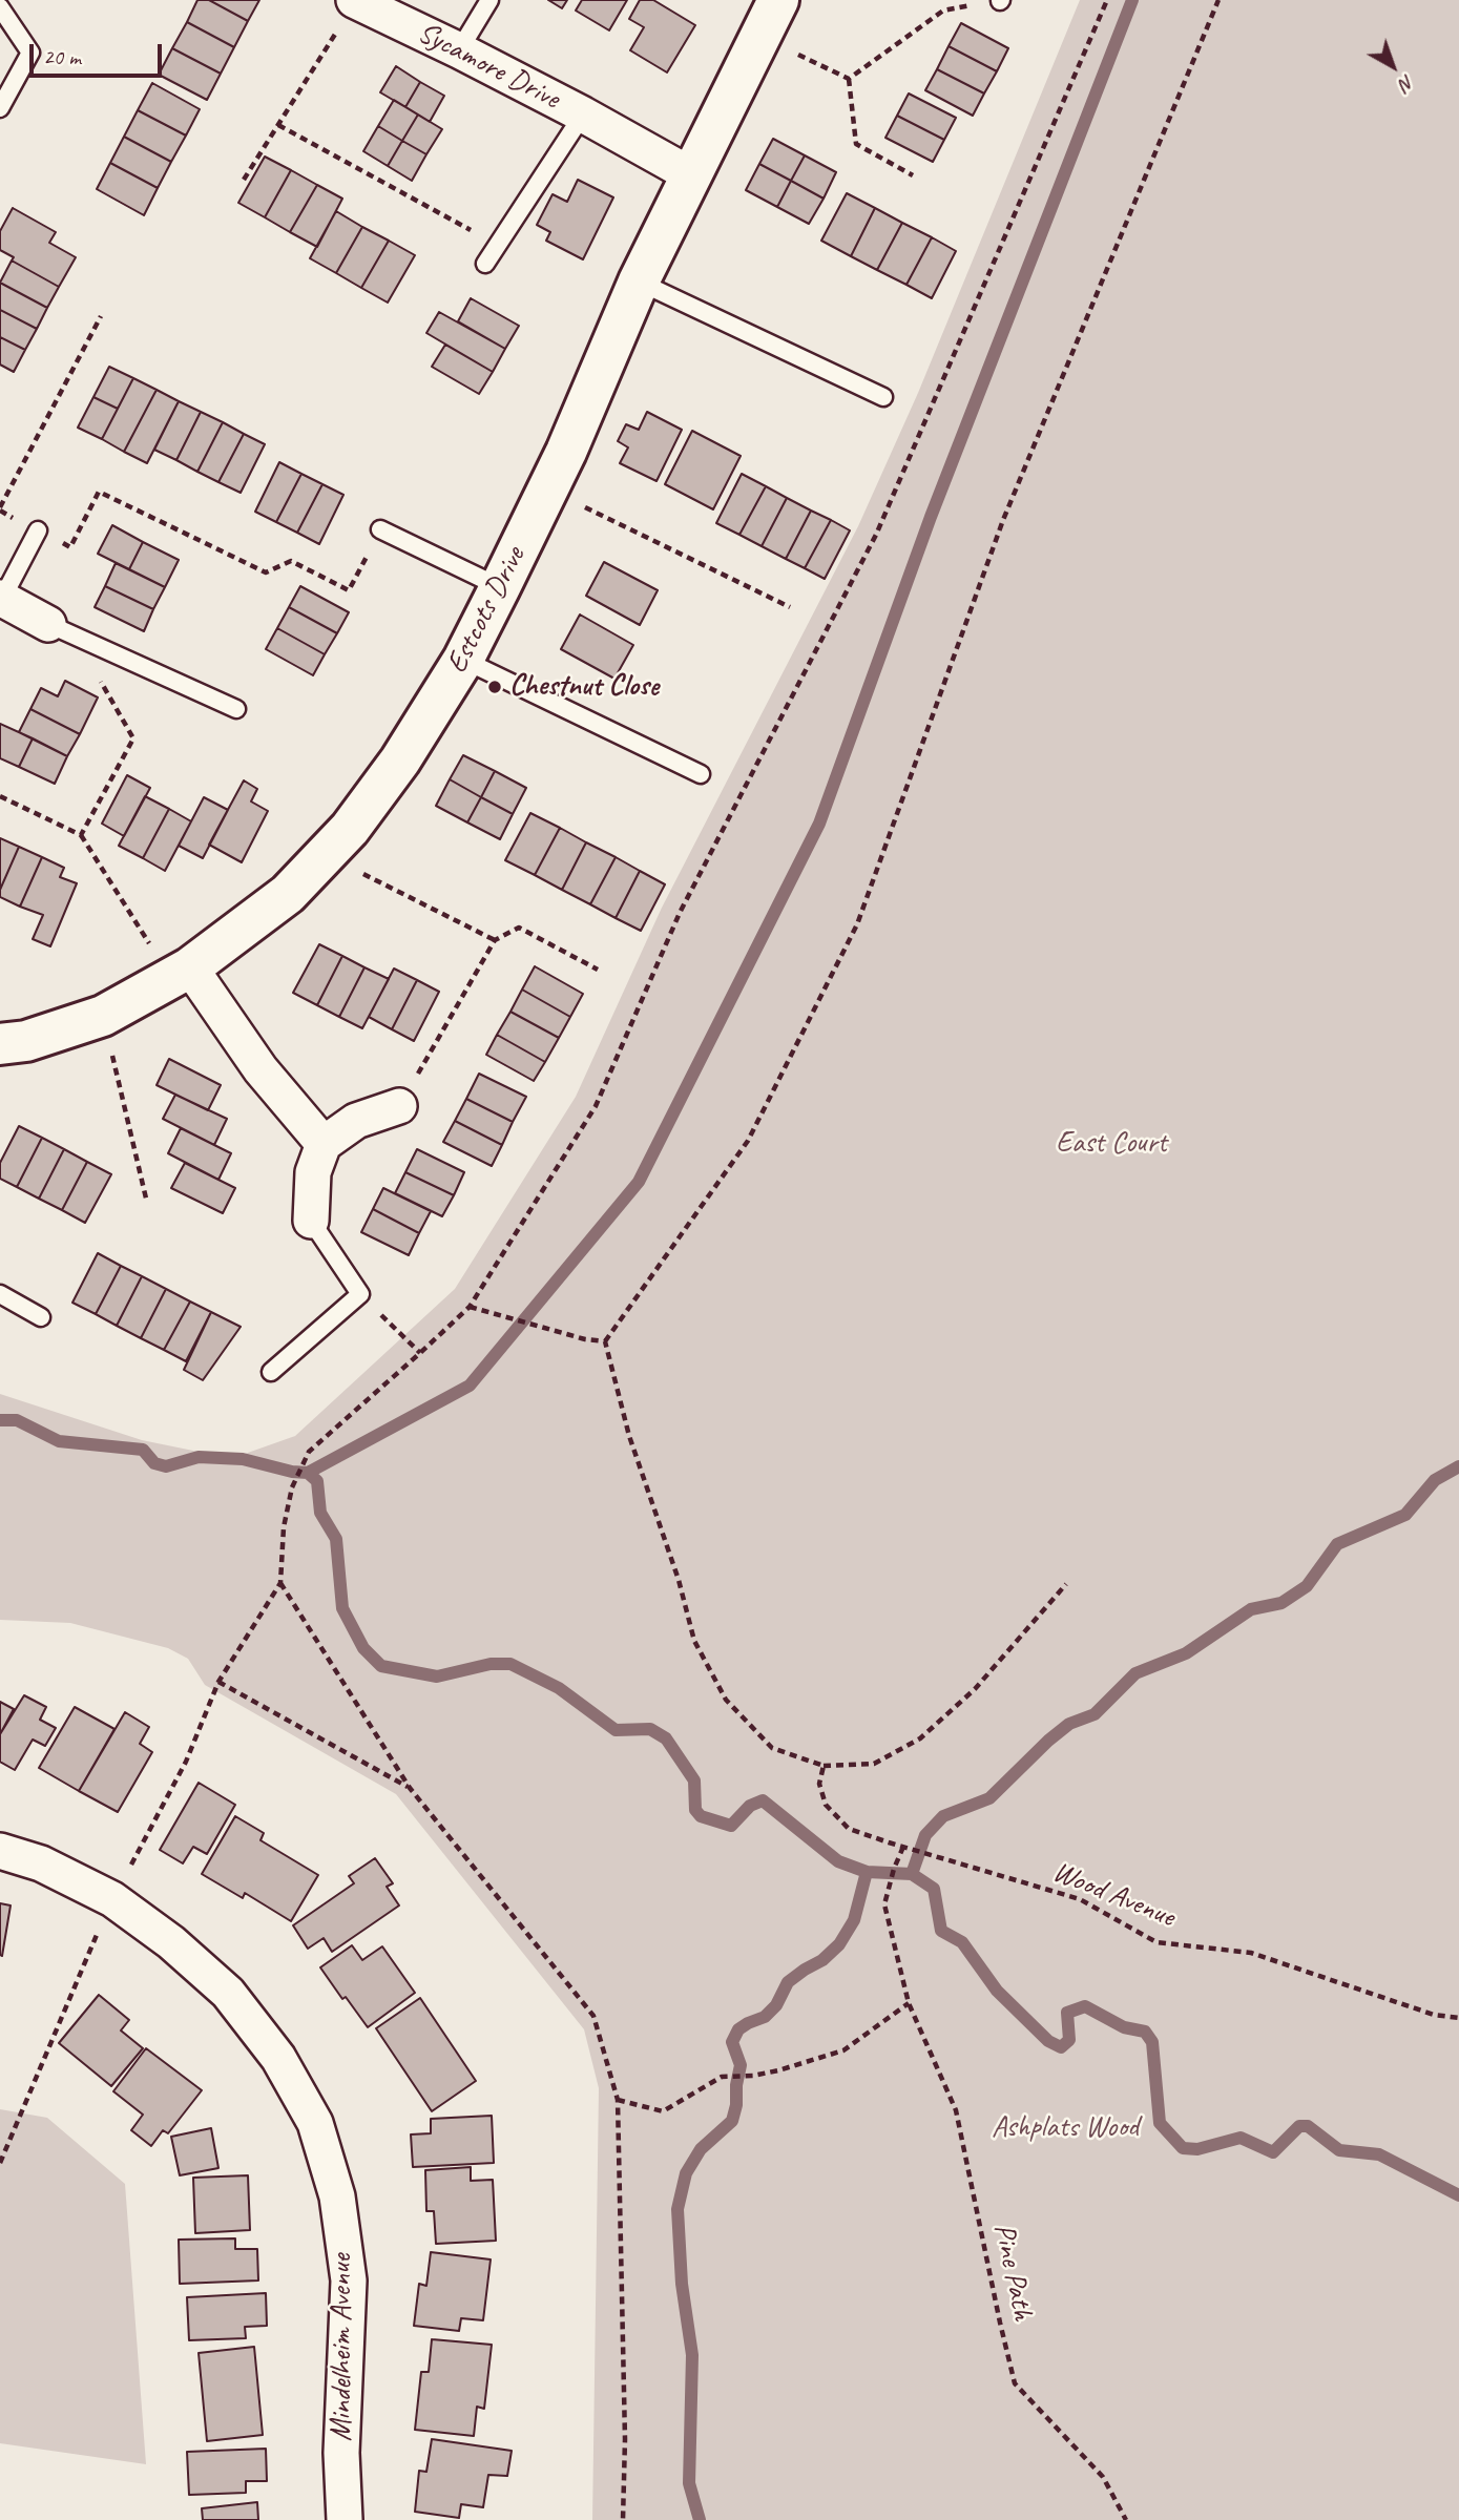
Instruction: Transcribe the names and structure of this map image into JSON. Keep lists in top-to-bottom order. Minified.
{"streets":{"street":["Sycamore Drive","Estcots Drive","Mindelheim Avenue"],"path":["Wood Avenue","Pine Path"]},"crossings":[["Sycamore Drive","Estcots Drive"],["Wood Avenue","Pine Path"]],"parks":["East Court","Ashplats Wood"],"places":["Chestnut Close"],"scale_bar":"20 m","north":"bottom right"}
